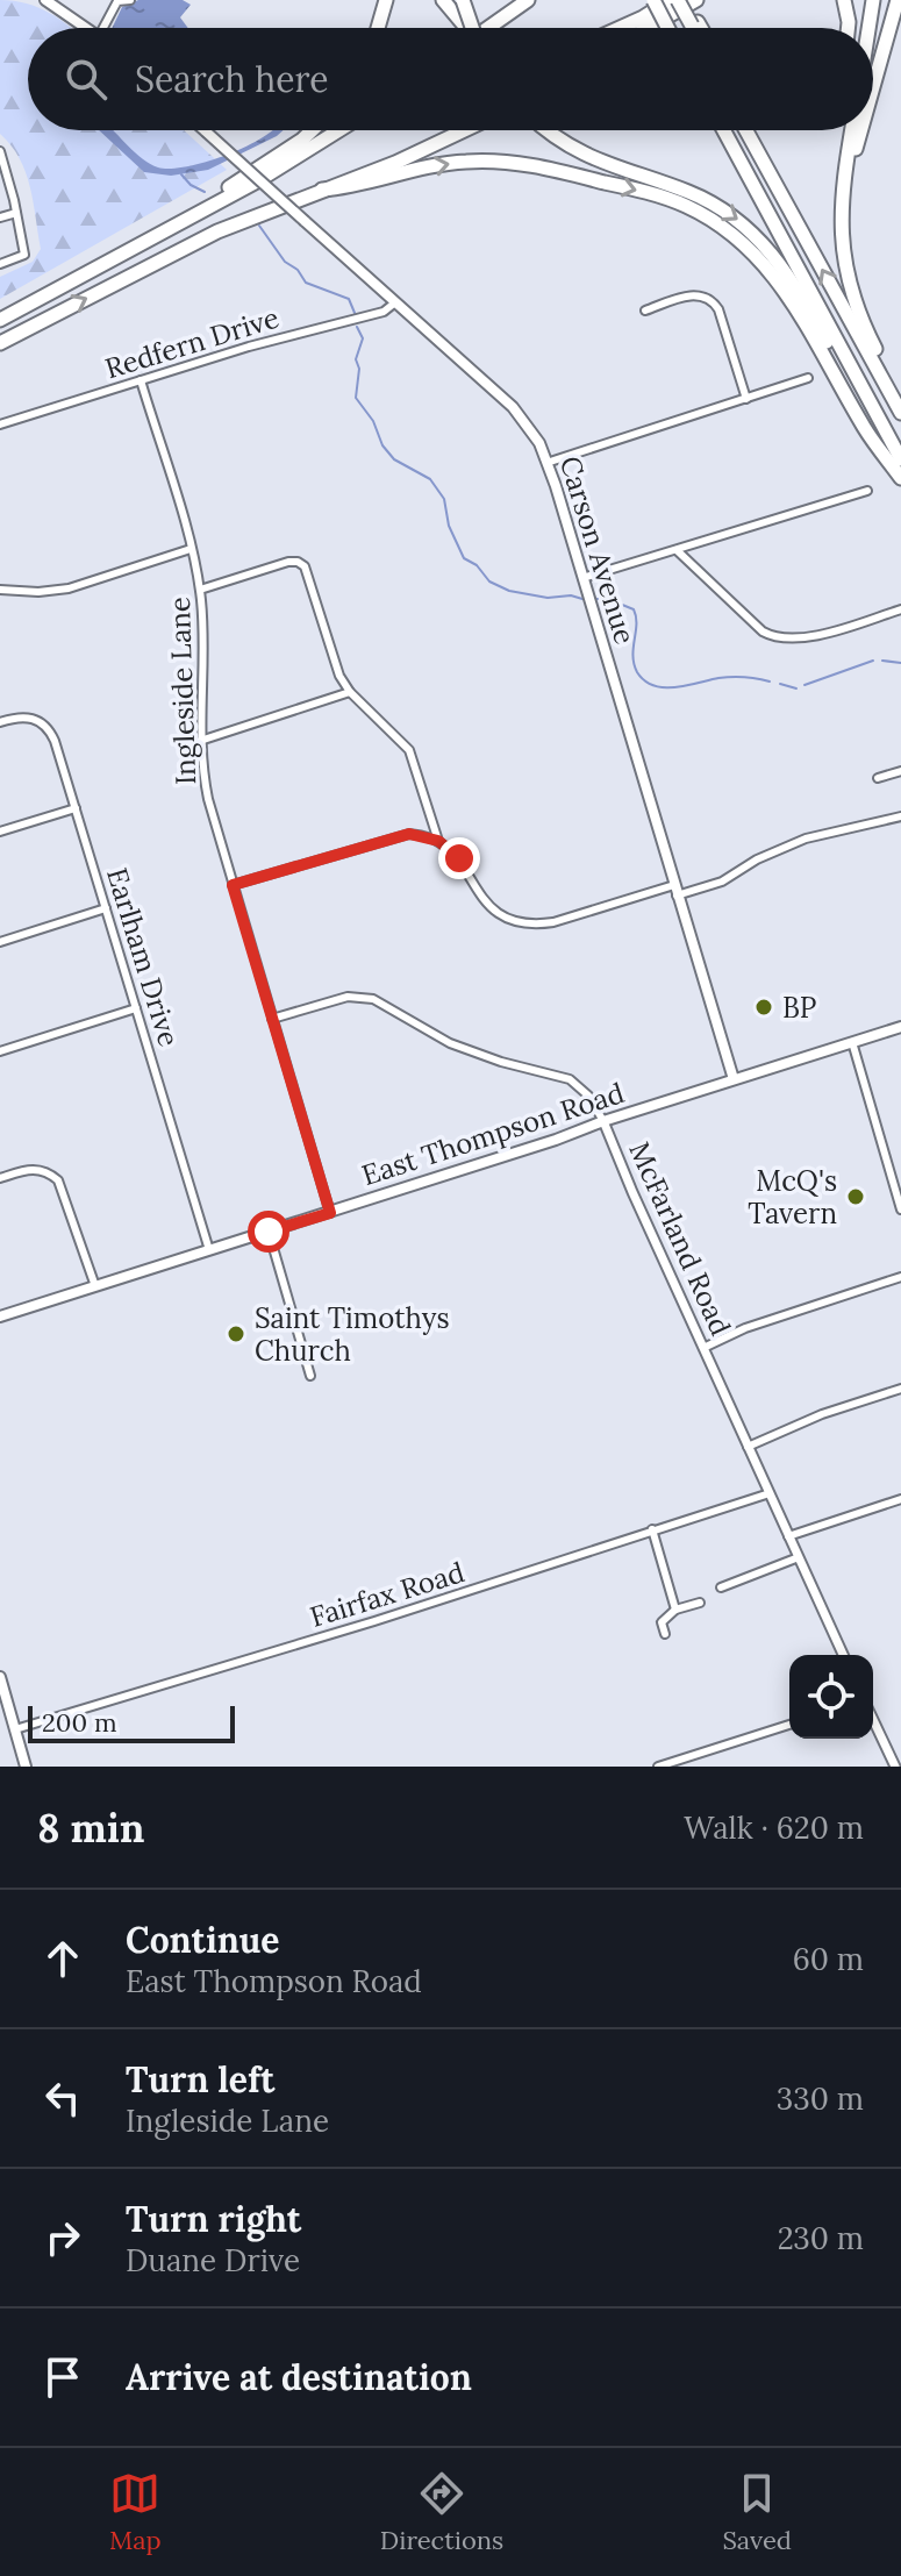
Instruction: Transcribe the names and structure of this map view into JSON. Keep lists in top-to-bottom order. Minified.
{"streets":{"main road":["Carson Avenue","East Thompson Road"],"street":["Redfern Drive","Ingleside Lane","Earlham Drive","McFarland Road","Fairfax Road"]},"crossings":[["Redfern Drive","Carson Avenue"],["Redfern Drive","Ingleside Lane"],["Carson Avenue","East Thompson Road"],["Ingleside Lane","East Thompson Road"],["Ingleside Lane","McFarland Road"],["Earlham Drive","East Thompson Road"],["East Thompson Road","McFarland Road"],["McFarland Road","Fairfax Road"]],"places":["BP","McQ's Tavern","Saint Timothys Church"],"scale_bar":"200 m","page":{"search":"Search here","scale":"200 m","heading":["8 min","Walk · 620 m"],"list":[["Continue","East Thompson Road","60 m"],["Turn left","Ingleside Lane","330 m"],["Turn right","Duane Drive","230 m"],"Arrive at destination"],"nav":["Map","Directions","Saved"]}}
